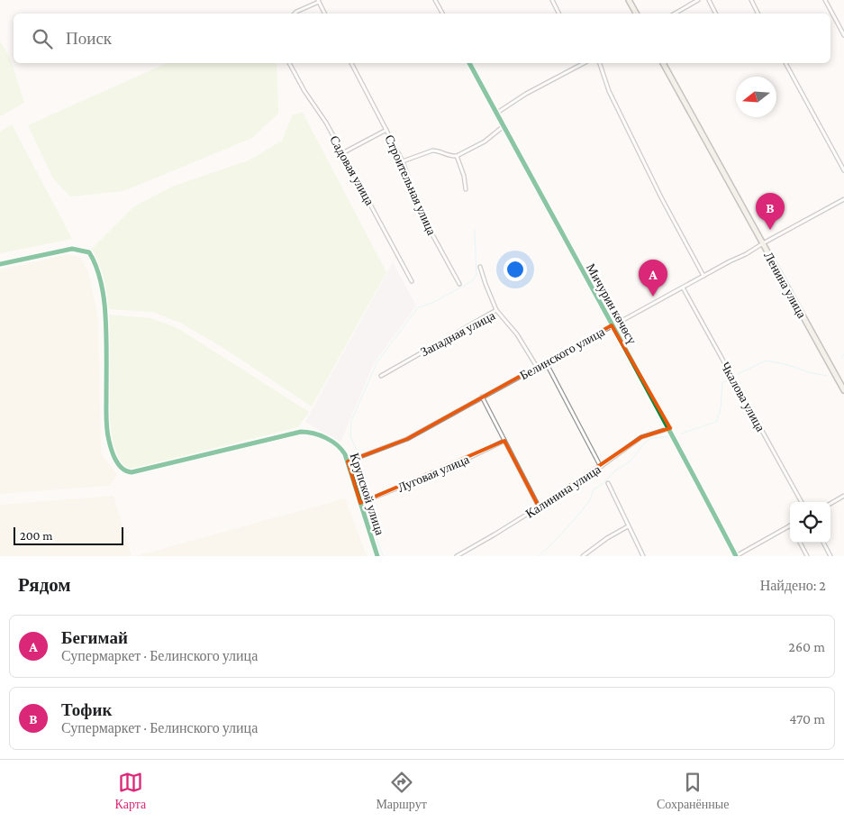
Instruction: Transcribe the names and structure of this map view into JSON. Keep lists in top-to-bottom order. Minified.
{"streets":{"main road":["Ленина улица"],"street":["Садовая улица","Строительная улица","Мичурин көчөсү","Западная улица","Белинского улица","Чкалова улица","Луговая улица","Калинина улица","Крупской улица"]},"crossings":[["Ленина улица","Белинского улица"],["Мичурин көчөсү","Белинского улица"],["Мичурин көчөсү","Калинина улица"],["Западная улица","Белинского улица"],["Белинского улица","Чкалова улица"],["Белинского улица","Крупской улица"],["Луговая улица","Крупской улица"]],"scale_bar":"200 m","north":"left","page":{"search":"Поиск","pins":["B","A"],"scale":"200 m","heading":["Рядом","Найдено: 2"],"list":[{"mark":"A","name":"Бегимай","note":"Супермаркет · Белинского улица","value":"260 m"},{"mark":"B","name":"Тофик","note":"Супермаркет · Белинского улица","value":"470 m"}],"nav":["Карта","Маршрут","Сохранённые"]}}
